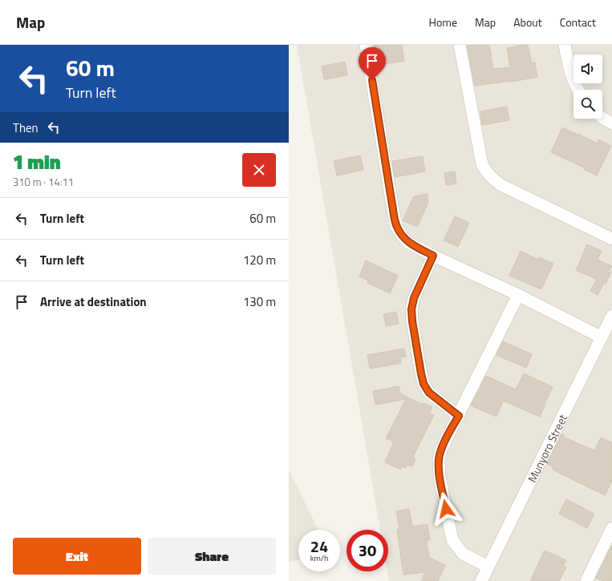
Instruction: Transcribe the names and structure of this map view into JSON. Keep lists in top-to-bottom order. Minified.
{"streets":{"street":["Munyoro Street"]},"page":{"header":"Map","nav":["Home","Map","About","Contact"],"turn":["60 m","Turn left"],"then":"Then","heading":["1 min","310 m · 14:11"],"list":[{"name":"Turn left","value":"60 m"},{"name":"Turn left","value":"120 m"},{"name":"Arrive at destination","value":"130 m"}],"speed":"24 km/h","limit":"30","buttons":["Exit","Share"]}}
